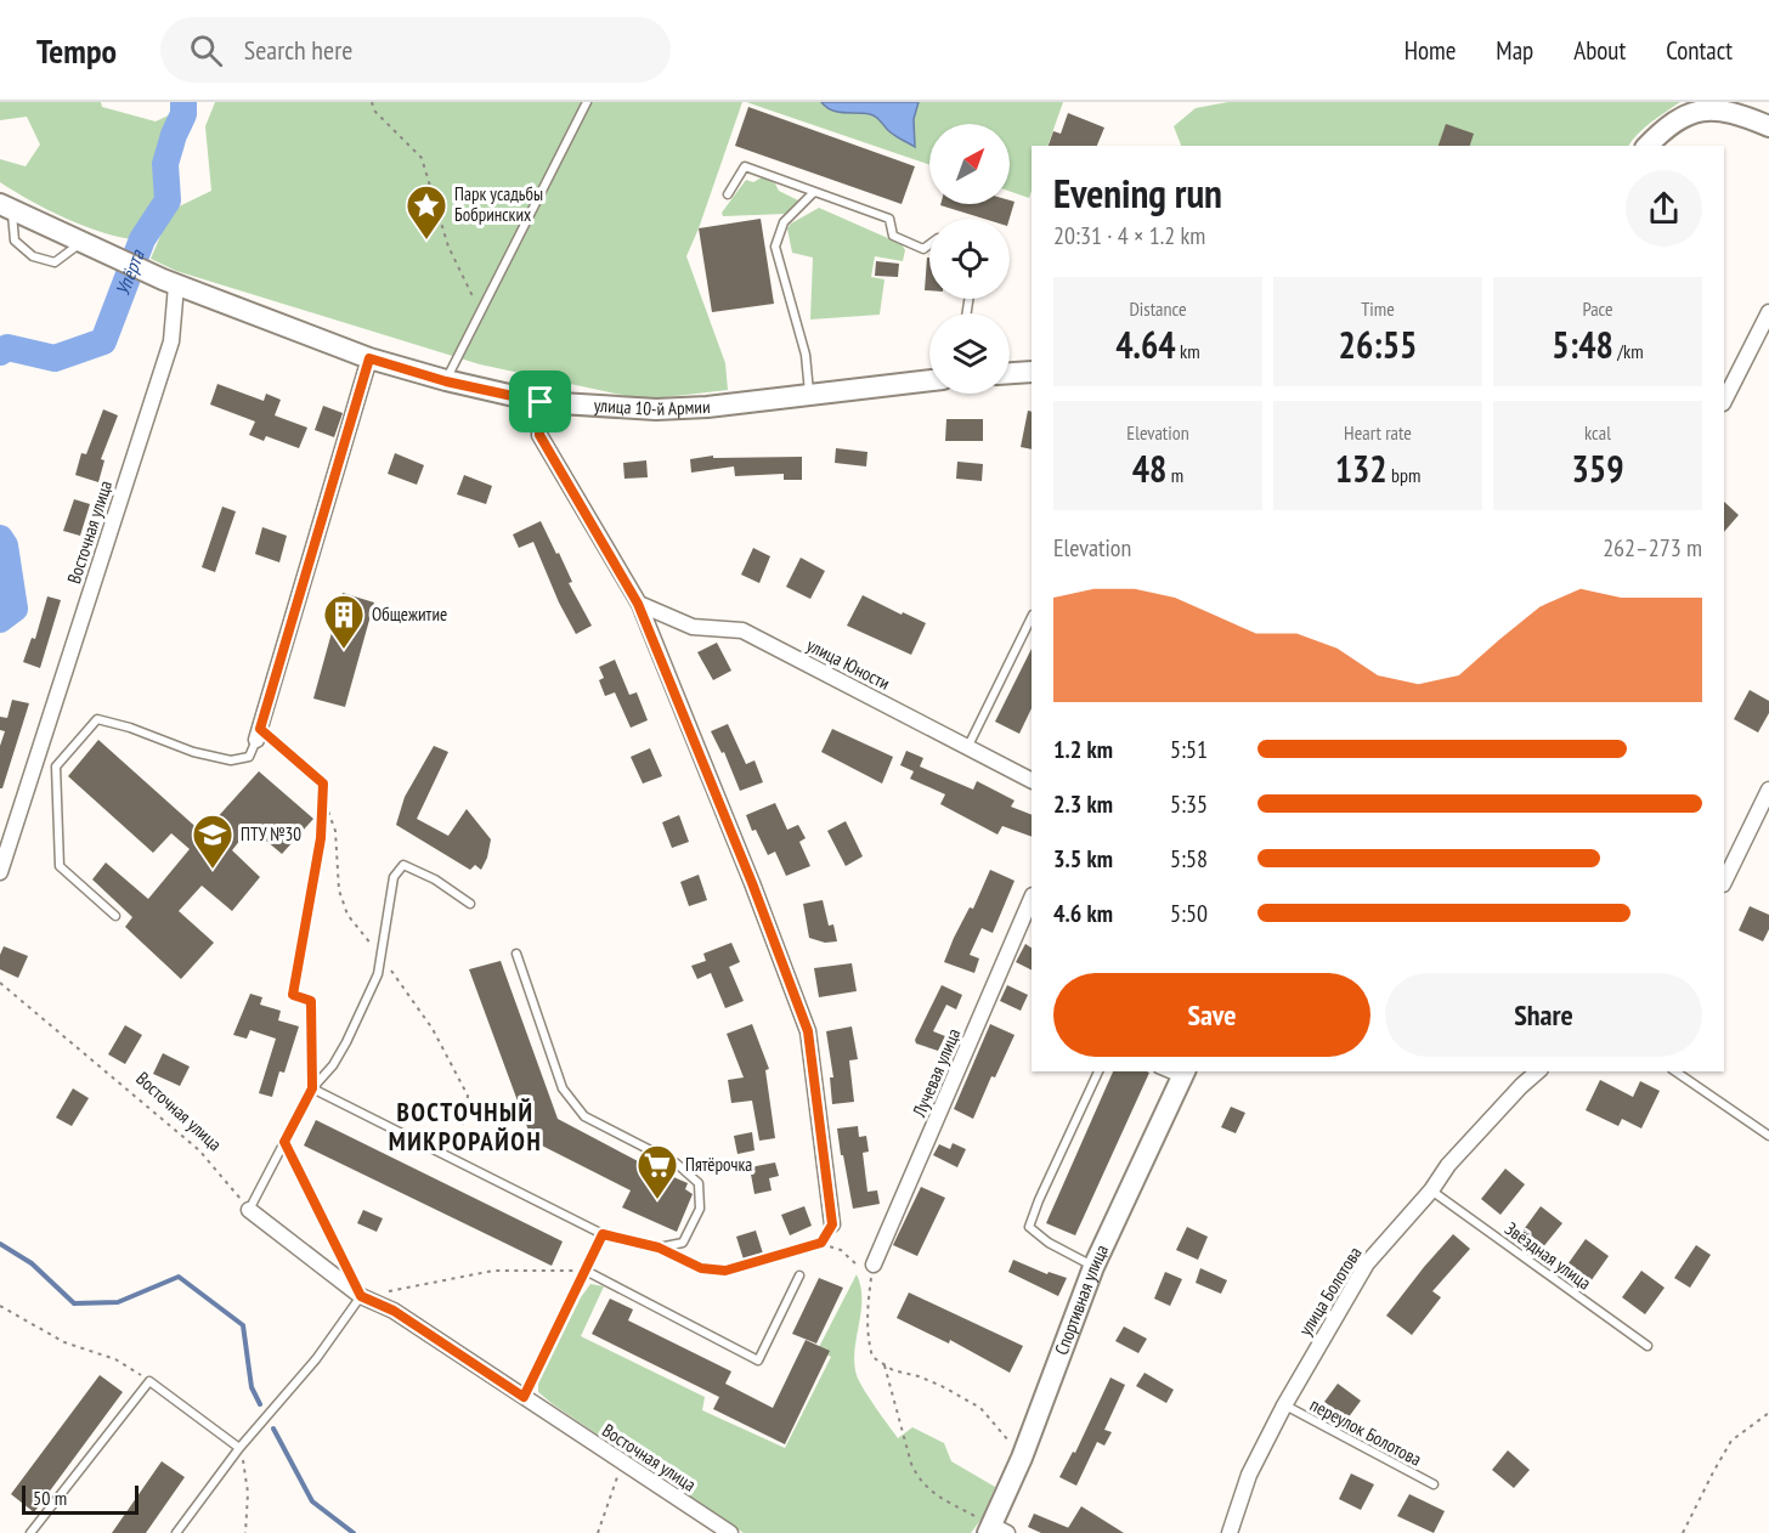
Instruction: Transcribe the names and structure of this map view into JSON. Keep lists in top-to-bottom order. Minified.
{"streets":{"main road":["улица 10-й Армии","Спортивная улица"],"street":["Восточная улица","улица Юности","Лучевая улица","улица Болотова"],"lane":["Звёздная улица","переулок Болотова"]},"crossings":[["улица 10-й Армии","Восточная улица"],["Звёздная улица","улица Болотова"],["улица Болотова","переулок Болотова"]],"districts":["ВОСТОЧНЫЙ МИКРОРАЙОН"],"water":["Упёрта"],"places":{"place":["Парк усадьбы Бобринских"],"building":["Общежитие"],"school or university":["ПТУ №30"],"supermarket":["Пятёрочка"]},"scale_bar":"50 m","north":"top right","page":{"header":"Tempo","search":"Search here","nav":["Home","Map","About","Contact"],"heading":["Evening run","20:31 · 4 × 1.2 km"],"stats":[["Distance","4.64 km"],["Time","26:55"],["Pace","5:48 /km"],["Elevation","48 m"],["Heart rate","132 bpm"],["kcal","359"]],"chart":["Elevation","262–273 m"],"list":[{"name":"1.2 km","note":"5:51"},{"name":"2.3 km","note":"5:35"},{"name":"3.5 km","note":"5:58"},{"name":"4.6 km","note":"5:50"}],"buttons":["Save","Share"],"scale":"50 m"}}
